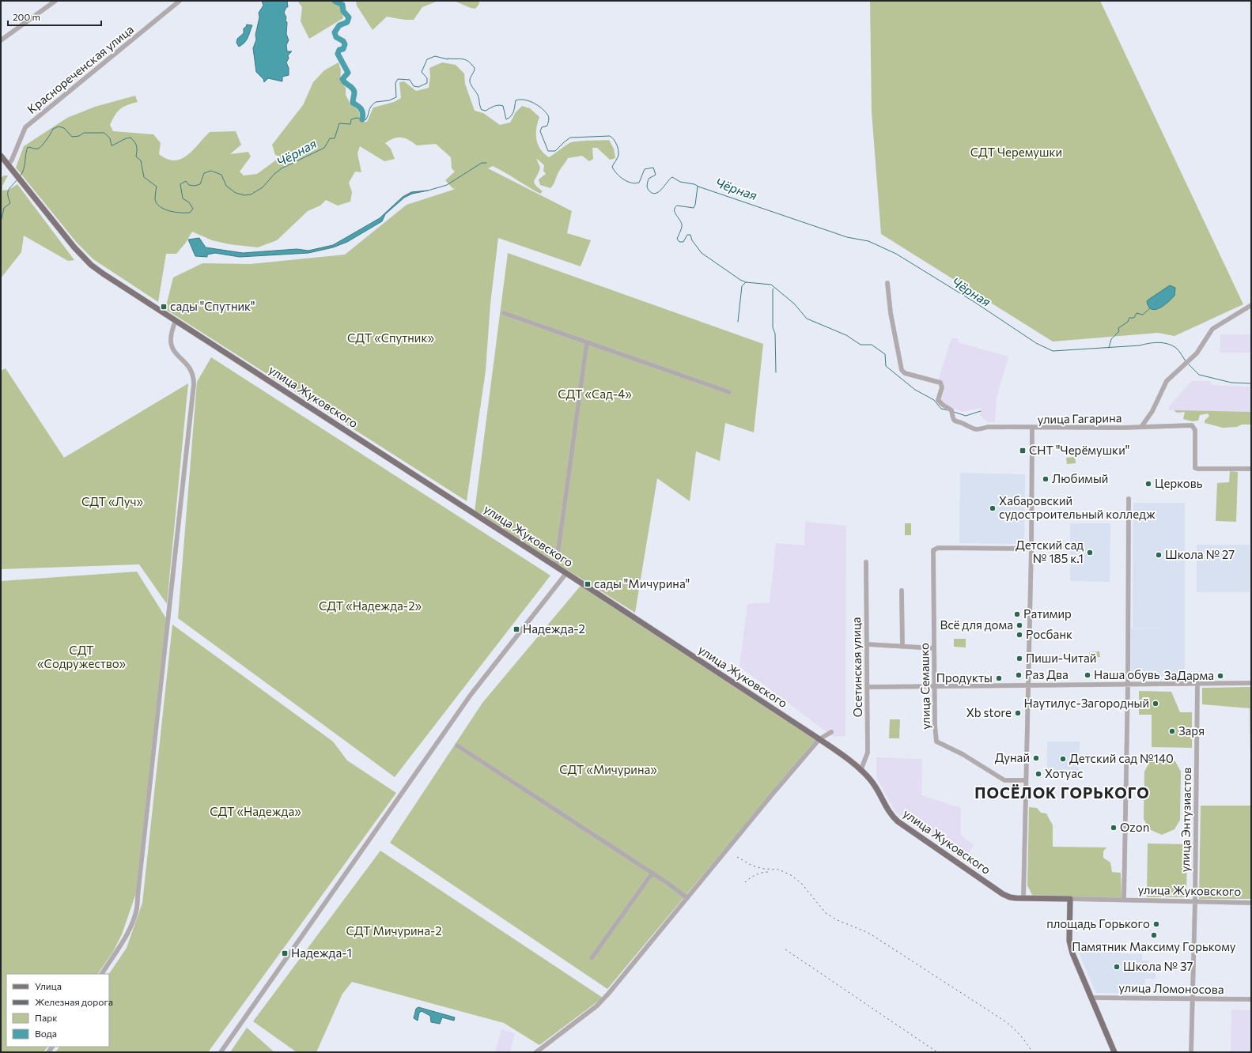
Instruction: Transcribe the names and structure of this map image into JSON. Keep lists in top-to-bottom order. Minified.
{"streets":{"main road":["улица Жуковского"],"street":["Краснореченская улица","улица Гагарина","Осетинская улица","улица Семашко","улица Энтузиастов","улица Ломоносова"]},"crossings":[["Краснореченская улица","улица Жуковского"],["улица Жуковского","улица Гагарина"],["улица Жуковского","Осетинская улица"],["улица Жуковского","улица Энтузиастов"],["улица Гагарина","улица Семашко"],["улица Энтузиастов","улица Ломоносова"]],"districts":["ПОСЁЛОК ГОРЬКОГО"],"water":["Чёрная"],"parks":["СДТ Черемушки","СДТ «Спутник»","СДТ «Сад-4»","СДТ «Луч»","СДТ «Надежда-2»","СДТ «Содружество»","СДТ «Мичурина»","СДТ «Надежда»","СДТ Мичурина-2"],"places":{"transit":["сады \"Спутник\"","СНТ \"Черёмушки\"","сады \"Мичурина\"","Надежда-2","Надежда-1"],"other":["Любимый","Церковь","Хабаровский судостроительный колледж","Детский сад № 185 к.1","Школа № 27","Ратимир","Всё для дома","Росбанк","Пиши-Читай","Раз Два","Наша обувь","ЗаДарма","Продукты","Наутилус-Загородный","Xb store","Заря","Дунай","Детский сад №140","Хотуас","Ozon","площадь Горького","Памятник Максиму Горькому","Школа № 37"]},"legend":["Улица","Железная дорога","Парк","Вода"],"scale_bar":"200 m"}
